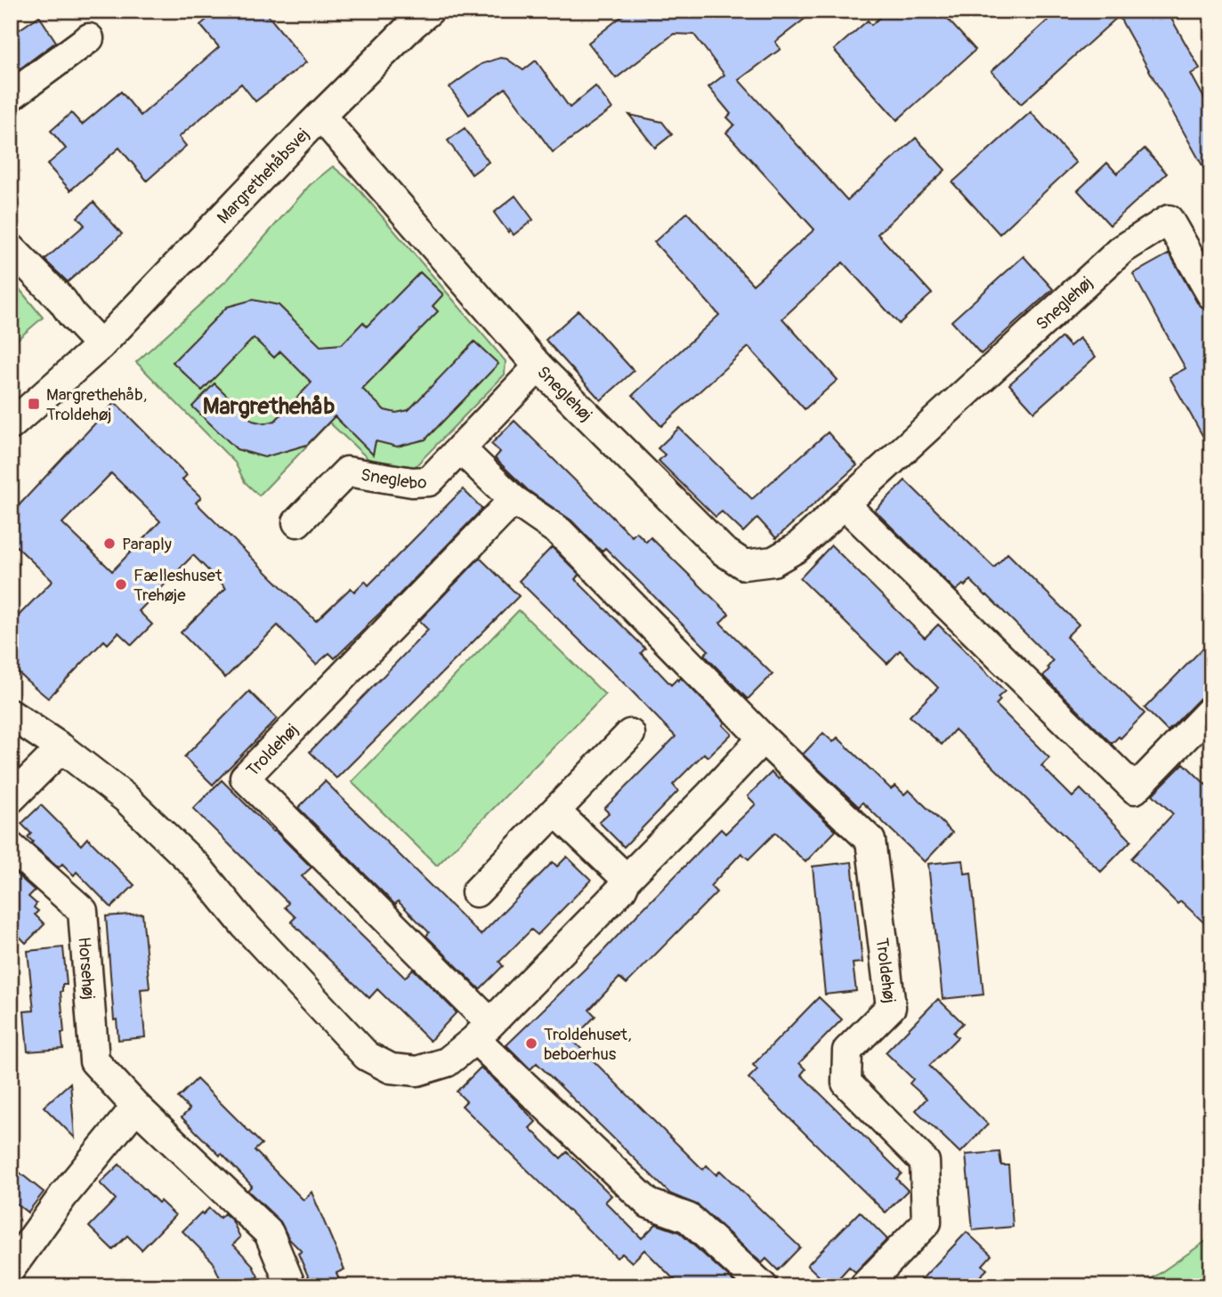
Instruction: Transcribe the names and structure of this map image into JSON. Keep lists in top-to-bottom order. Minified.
{"streets":{"street":["Margrethehåbsvej","Sneglehøj","Sneglebo","Troldehøj","Horsehøj"]},"crossings":[["Margrethehåbsvej","Sneglehøj"],["Sneglehøj","Sneglebo"],["Sneglebo","Troldehøj"]],"districts":["Margrethehåb"],"places":{"transit":["Margrethehåb, Troldehøj"],"other":["Paraply","Fælleshuset Trehøje","Troldehuset, beboerhus"]}}
